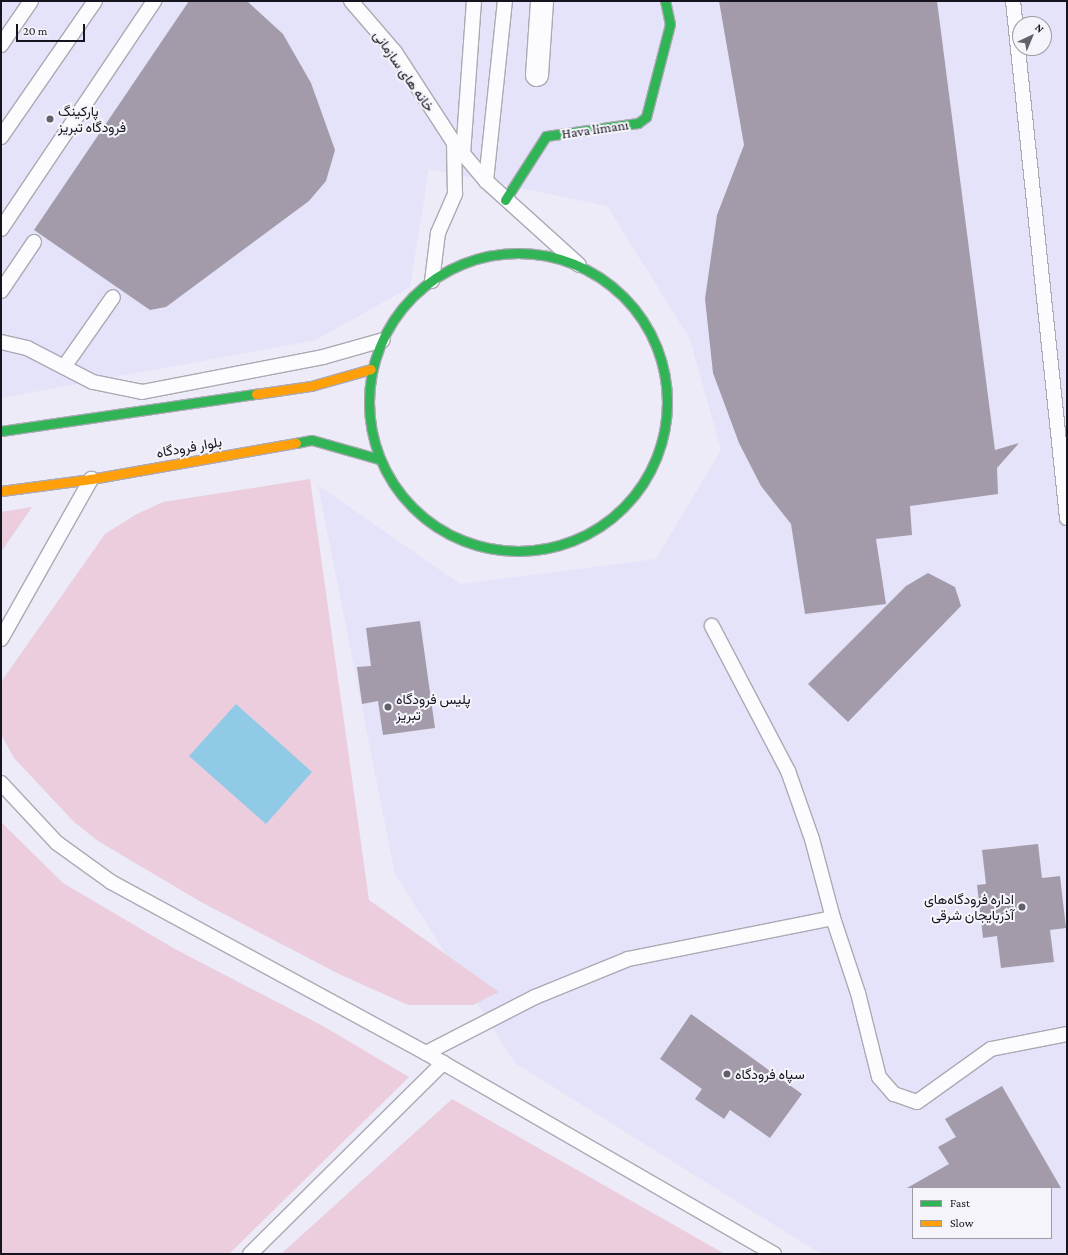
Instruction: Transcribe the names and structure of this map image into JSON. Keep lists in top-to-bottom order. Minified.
{"streets":{"street":["Hava limanı","بلوار فرودگاه"],"lane":["خانه های سازمانی"]},"crossings":[["خانه های سازمانی","Hava limanı"]],"places":["پارکینگ فرودگاه تبریز","پلیس فرودگاه تبریز","اداره فرودگاه‌های آذربایجان شرقی","سپاه فرودگاه"],"legend":["Fast","Slow"],"scale_bar":"20 m","north":"top right"}
